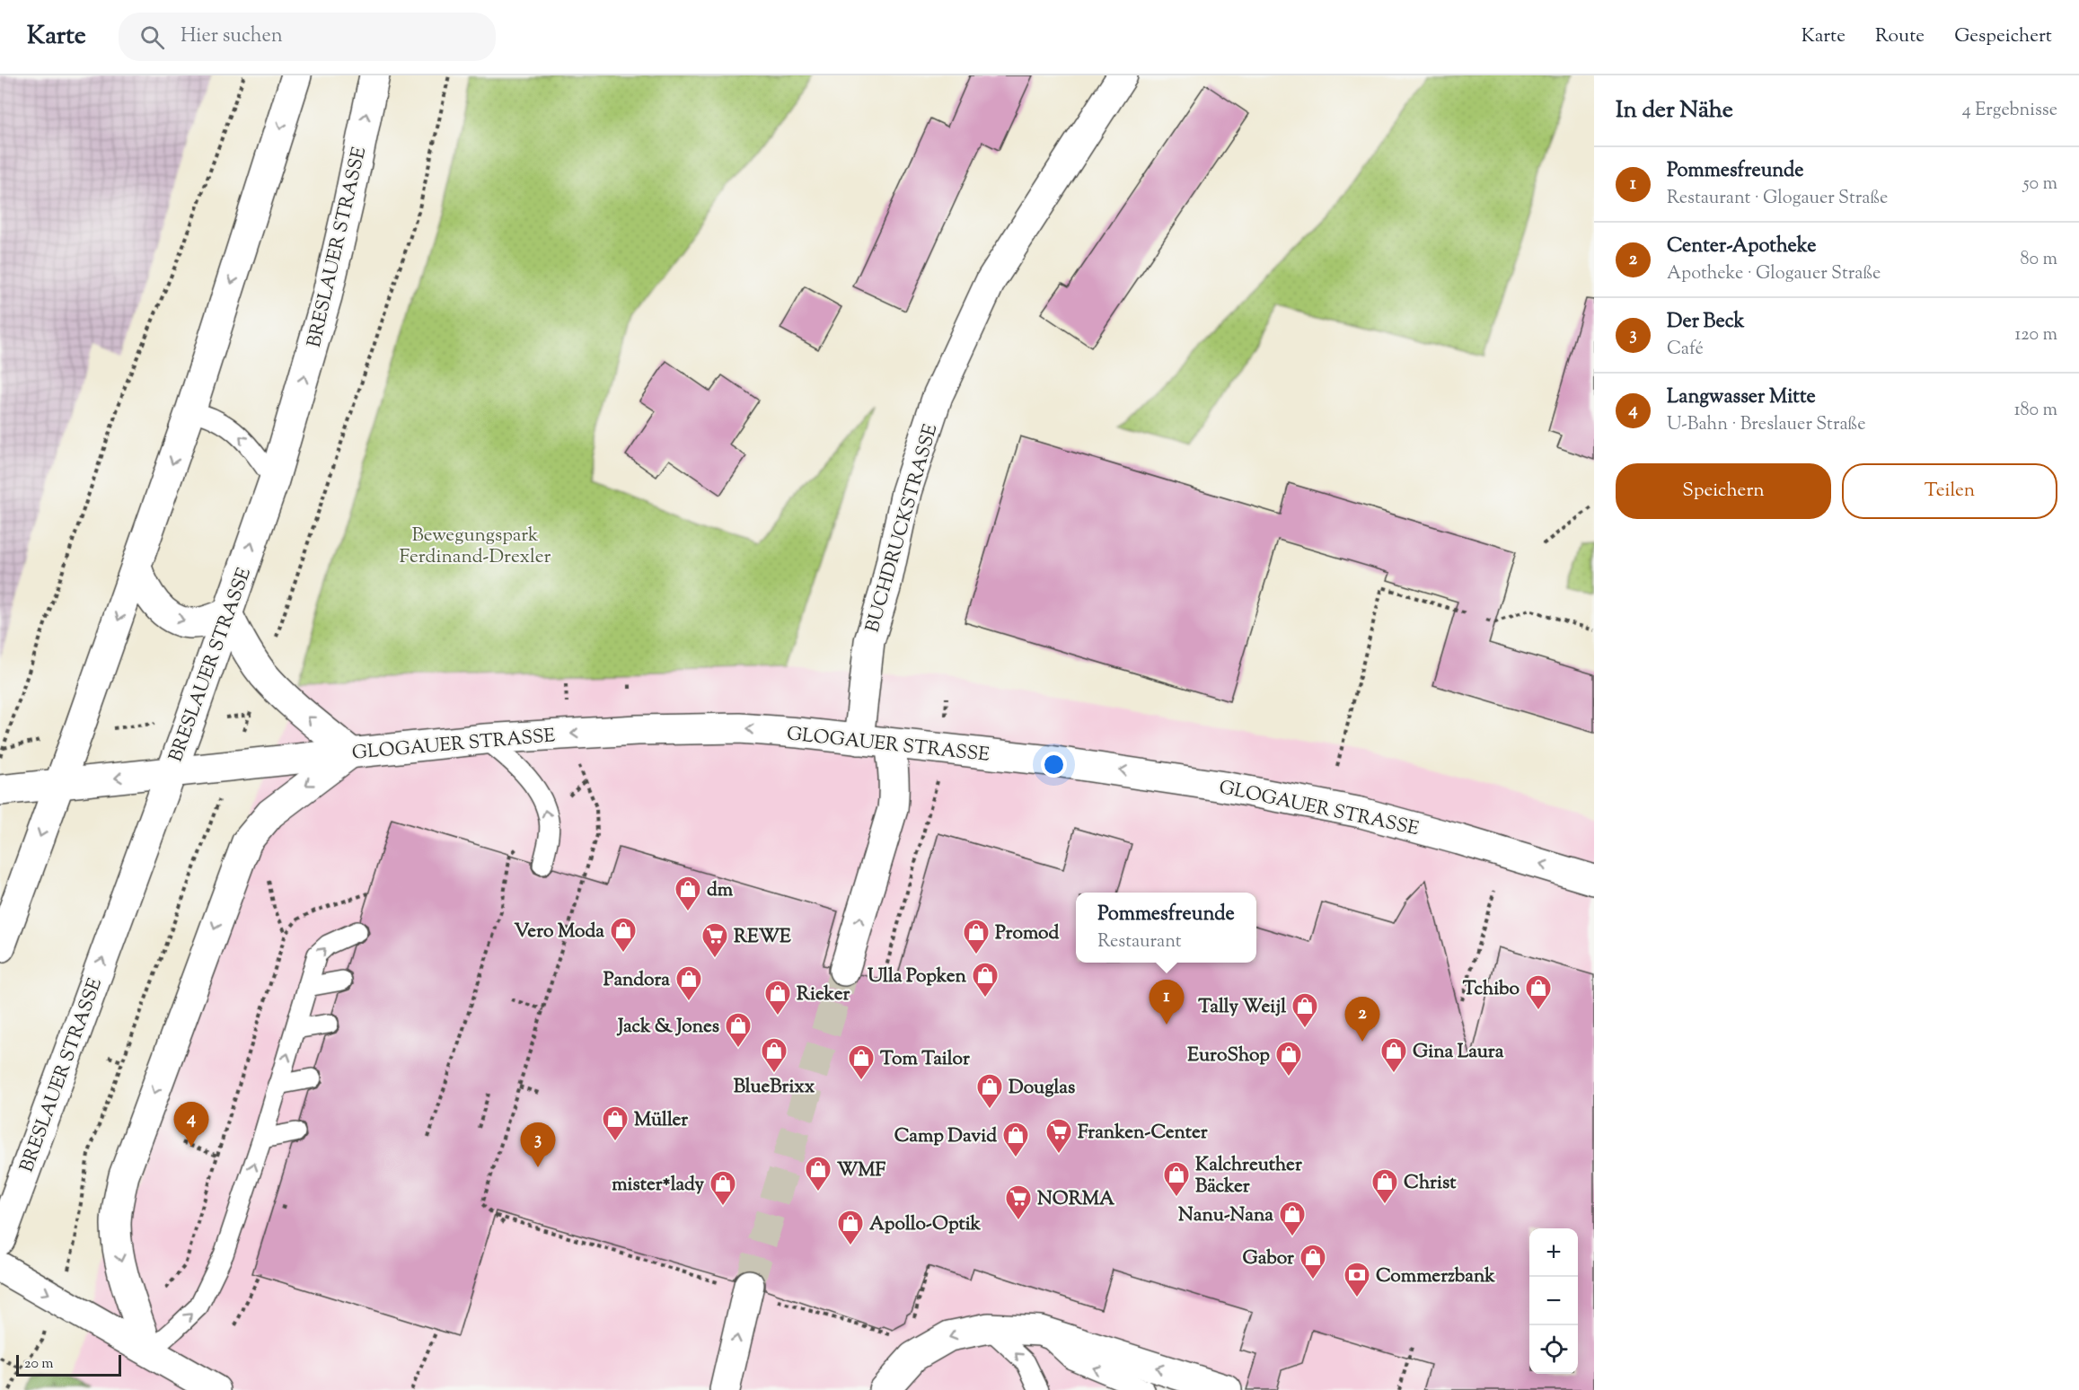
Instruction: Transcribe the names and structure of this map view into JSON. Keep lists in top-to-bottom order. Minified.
{"streets":{"street":["BRESLAUER STRASSE","BUCHDRUCKSTRASSE","GLOGAUER STRASSE"]},"crossings":[["BRESLAUER STRASSE","GLOGAUER STRASSE"],["BUCHDRUCKSTRASSE","GLOGAUER STRASSE"]],"one_way":["GLOGAUER STRASSE"],"parks":["Bewegungspark Ferdinand-Drexler"],"places":{"shop":["dm","Vero Moda","Promod","Ulla Popken","Pandora","Tchibo","Rieker","Tally Weijl","Jack & Jones","BlueBrixx","Gina Laura","EuroShop","Tom Tailor","Douglas","Müller","Camp David","WMF","Kalchreuther Bäcker","Christ","mister*lady","Nanu-Nana","Apollo-Optik","Gabor"],"supermarket":["REWE","Franken-Center","NORMA"],"bank":["Commerzbank"]},"scale_bar":"20 m","page":{"header":"Karte","search":"Hier suchen","nav":["Karte","Route","Gespeichert"],"heading":["In der Nähe","4 Ergebnisse"],"list":[{"mark":"1","name":"Pommesfreunde","note":"Restaurant · Glogauer Straße","value":"50 m"},{"mark":"2","name":"Center-Apotheke","note":"Apotheke · Glogauer Straße","value":"80 m"},{"mark":"3","name":"Der Beck","note":"Café","value":"120 m"},{"mark":"4","name":"Langwasser Mitte","note":"U-Bahn · Breslauer Straße","value":"180 m"}],"buttons":["Speichern","Teilen"],"popup":["Pommesfreunde","Restaurant"],"pins":["1","2","4","3"],"map_buttons":["+","−"],"scale":"20 m"}}
